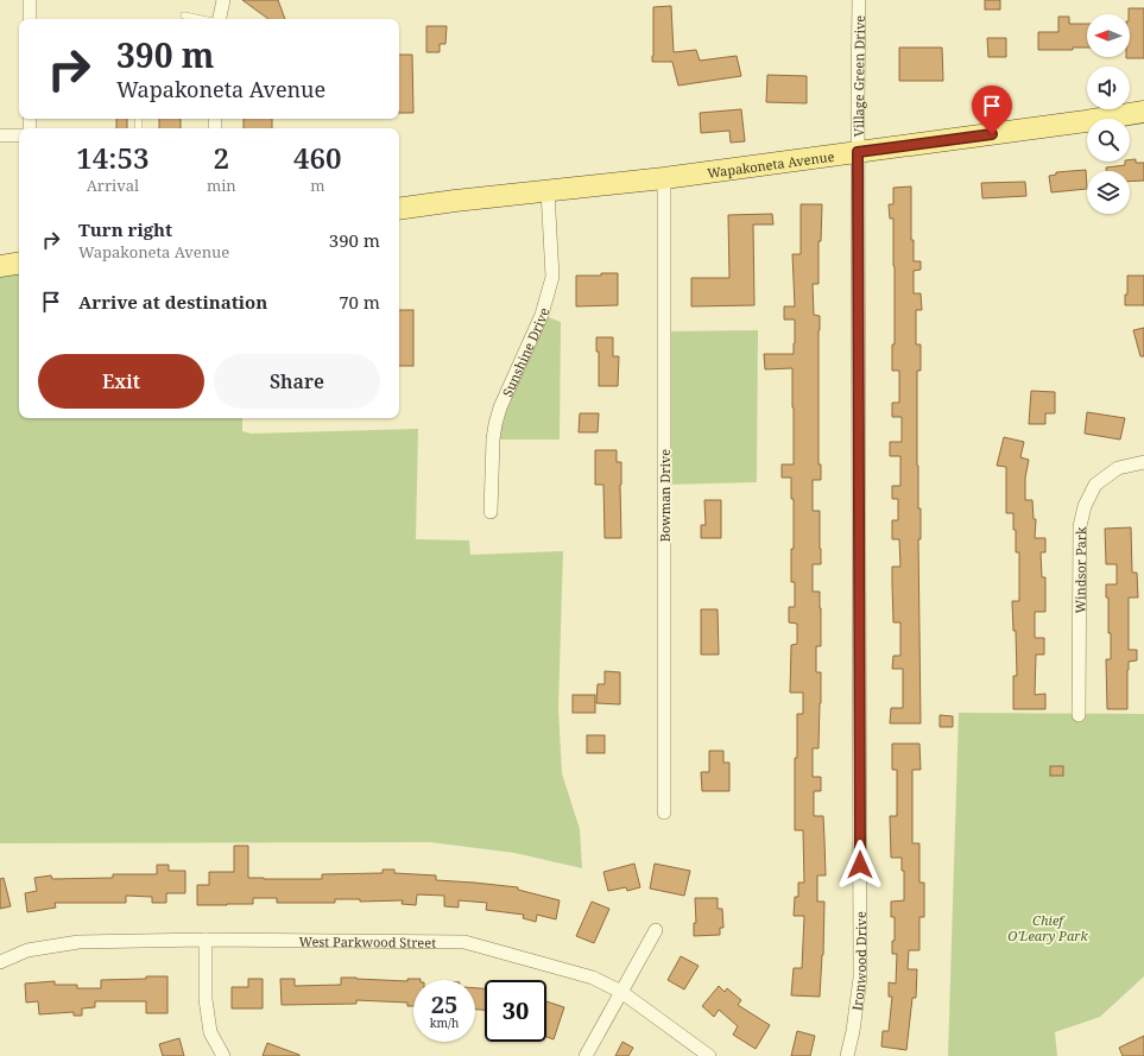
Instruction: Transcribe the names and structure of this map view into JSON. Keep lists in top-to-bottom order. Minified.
{"streets":{"main road":["Wapakoneta Avenue"],"street":["Village Green Drive","Sunshine Drive","Bowman Drive","Windsor Park","West Parkwood Street","Ironwood Drive"]},"crossings":[["Village Green Drive","Wapakoneta Avenue"],["Village Green Drive","Ironwood Drive"],["Wapakoneta Avenue","Sunshine Drive"],["Wapakoneta Avenue","Bowman Drive"],["Wapakoneta Avenue","Ironwood Drive"]],"parks":["Chief O'Leary Park"],"north":"left","page":{"turn":["390 m","Wapakoneta Avenue"],"eta":["14:53","Arrival","2","min","460","m"],"list":[{"name":"Turn right","note":"Wapakoneta Avenue","value":"390 m"},{"name":"Arrive at destination","value":"70 m"}],"buttons":["Exit","Share"],"speed":"25 km/h","limit":"30"}}
